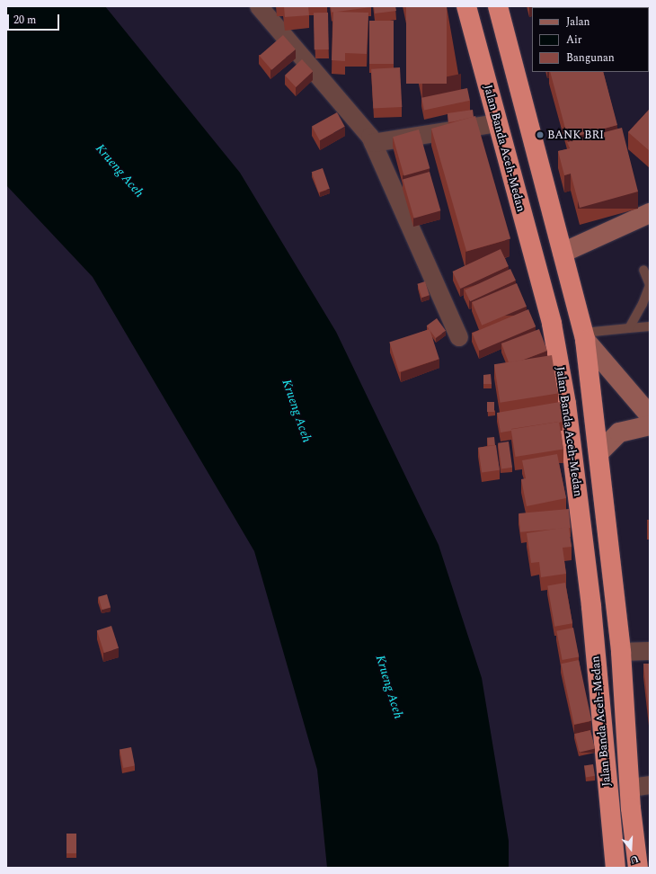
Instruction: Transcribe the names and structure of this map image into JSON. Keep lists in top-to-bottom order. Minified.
{"streets":{"highway":["Jalan Banda Aceh-Medan"]},"water":["Krueng Aceh"],"places":["BANK BRI"],"legend":["Jalan","Air","Bangunan"],"scale_bar":"20 m","north":"bottom"}
